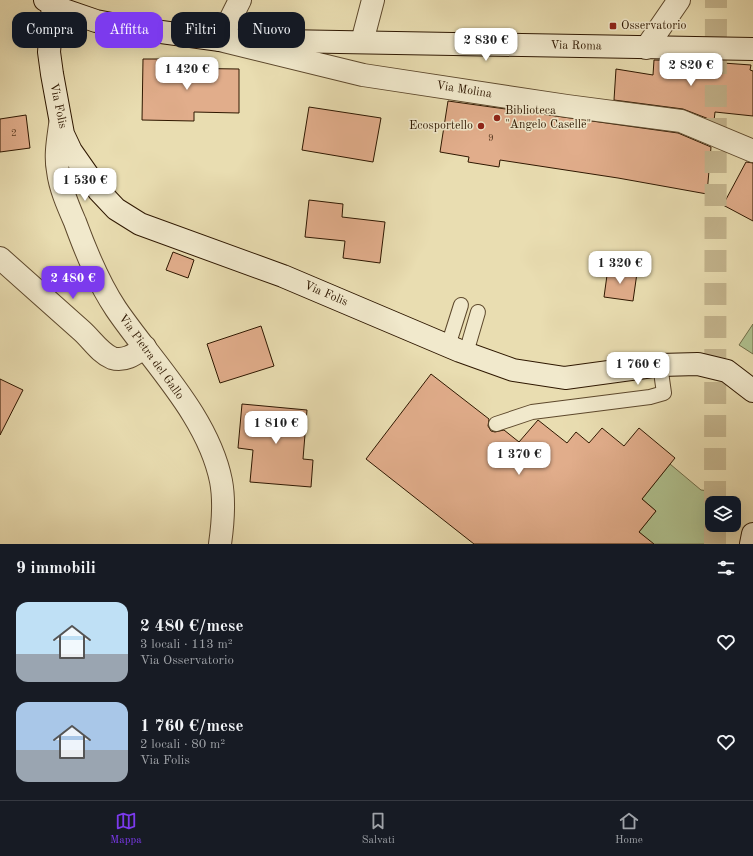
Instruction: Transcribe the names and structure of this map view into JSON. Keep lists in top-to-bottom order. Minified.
{"streets":{"street":["Via Roma","Via Molina","Via Folis","Via Pietra del Gallo"]},"crossings":[["Via Roma","Via Folis"],["Via Folis","Via Pietra del Gallo"]],"places":{"transit":["Osservatorio"],"other":["Biblioteca \"Angelo Caselle\"","Ecosportello"]},"house_numbers":["2","9"],"page":{"chip":["Compra","Affitta","Filtri","Nuovo"],"price":["2 830 €","2 820 €","1 420 €","1 530 €","1 320 €","2 480 €","1 760 €","1 810 €","1 370 €"],"heading":"9 immobili","list":[{"name":"2 480 €/mese","note":"3 locali · 113 m² · Via Osservatorio"},{"name":"1 760 €/mese","note":"2 locali · 80 m² · Via Folis"}],"tabs":["Mappa","Salvati","Home"]}}
